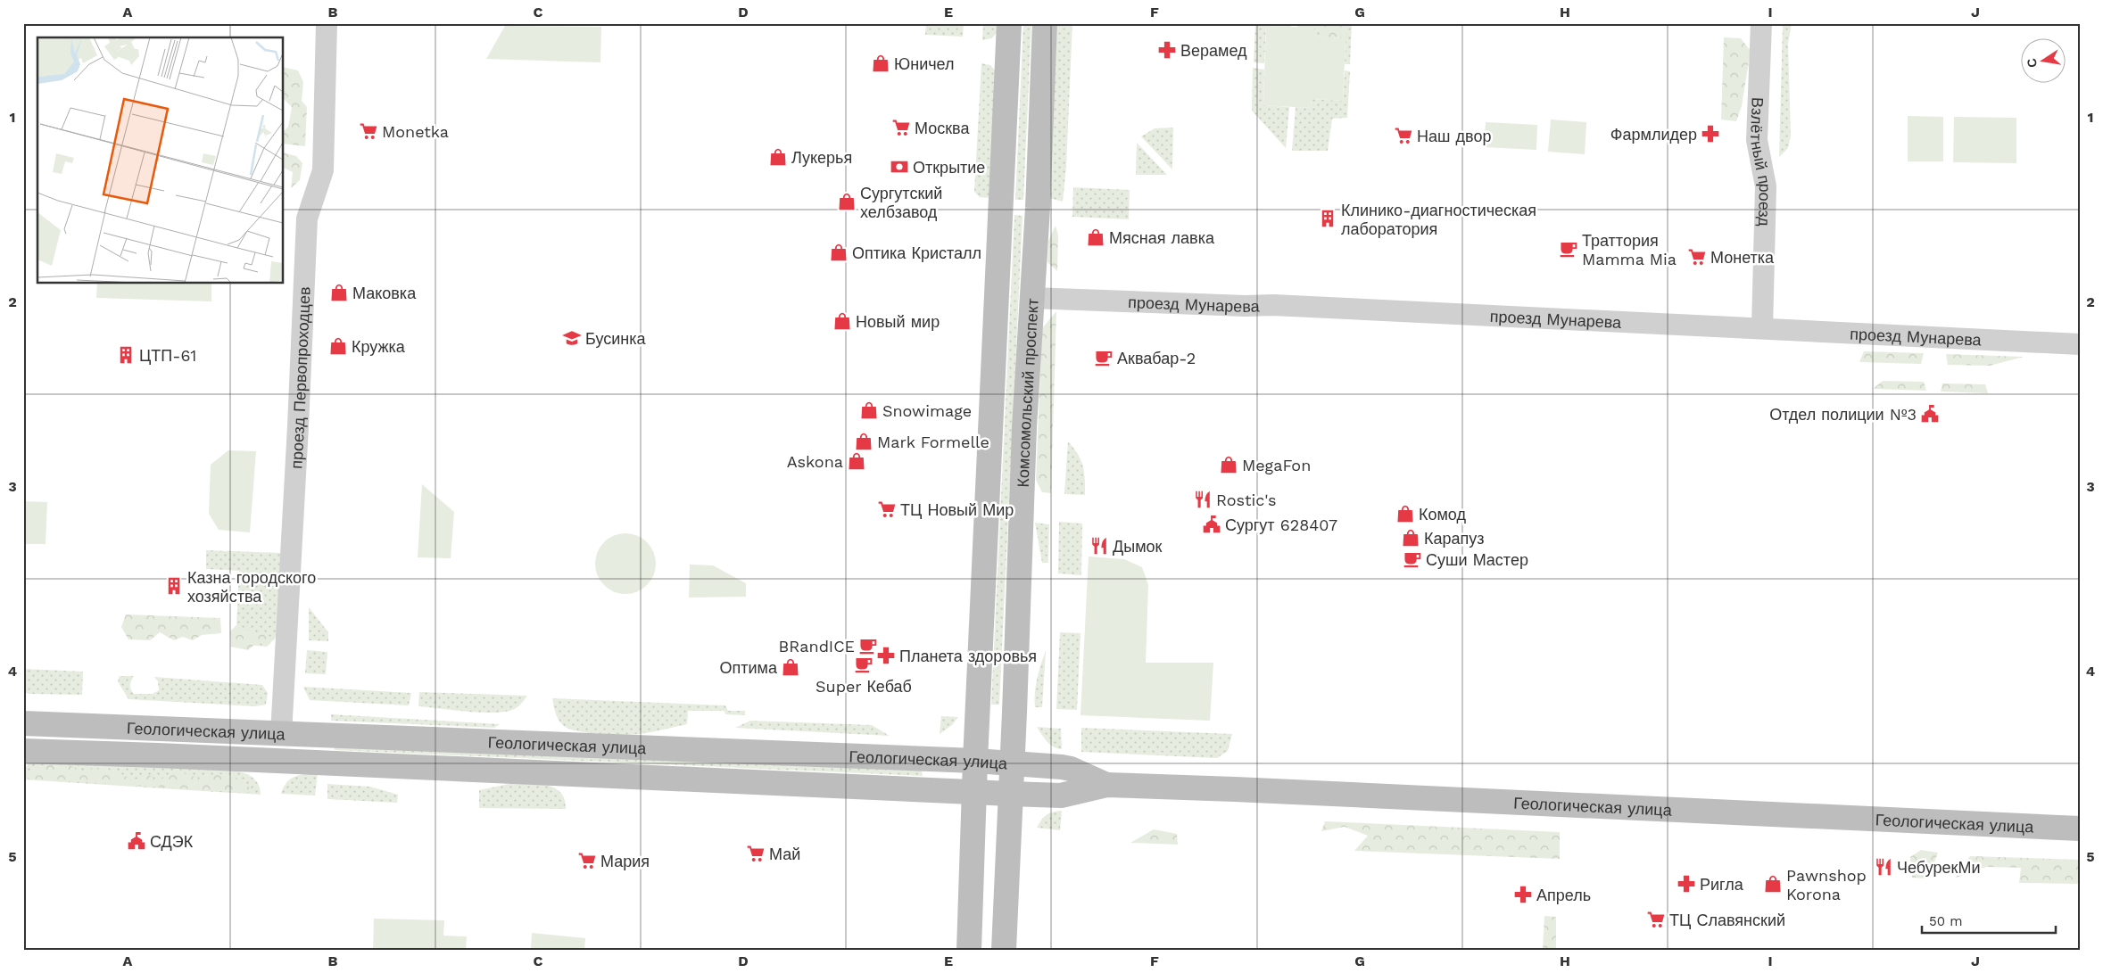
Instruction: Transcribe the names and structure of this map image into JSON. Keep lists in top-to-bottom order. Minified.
{"streets":{"main road":["Комсомольский проспект","Геологическая улица"],"street":["Взлётный проезд","проезд Мунарева","проезд Первопроходцев"]},"crossings":[["Взлётный проезд","проезд Мунарева"],["проезд Мунарева","Комсомольский проспект"],["проезд Первопроходцев","Геологическая улица"],["Комсомольский проспект","Геологическая улица"]],"places":{"pharmacy":["Верамед","Фармлидер","Планета здоровья","Ригла","Апрель"],"shop":["Юничел","Лукерья","Сургутский хелбзавод","Мясная лавка","Оптика Кристалл","Маковка","Новый мир","Кружка","Snowimage","Mark Formelle","Askona","MegaFon","Комод","Карапуз","Оптима","Pawnshop Korona"],"supermarket":["Москва","Monetka","Наш двор","Монетка","ТЦ Новый Мир","Май","Мария","ТЦ Славянский"],"bank":["Открытие"],"building":["Клинико-диагностическая лаборатория","ЦТП-61","Казна городского хозяйства"],"cafe":["Траттория Mamma Mia","Аквабар-2","Суши Мастер","BRandICE","Super Кебаб"],"school or university":["Бусинка"],"public building":["Отдел полиции №3","Сургут 628407","СДЭК"],"restaurant":["Rostic's","Дымок","ЧебурекМи"]},"scale_bar":"50 m","north":"left","grid":{"columns":["A","B","C","D","E","F","G","H","I","J"],"rows":["1","2","3","4","5"]}}
